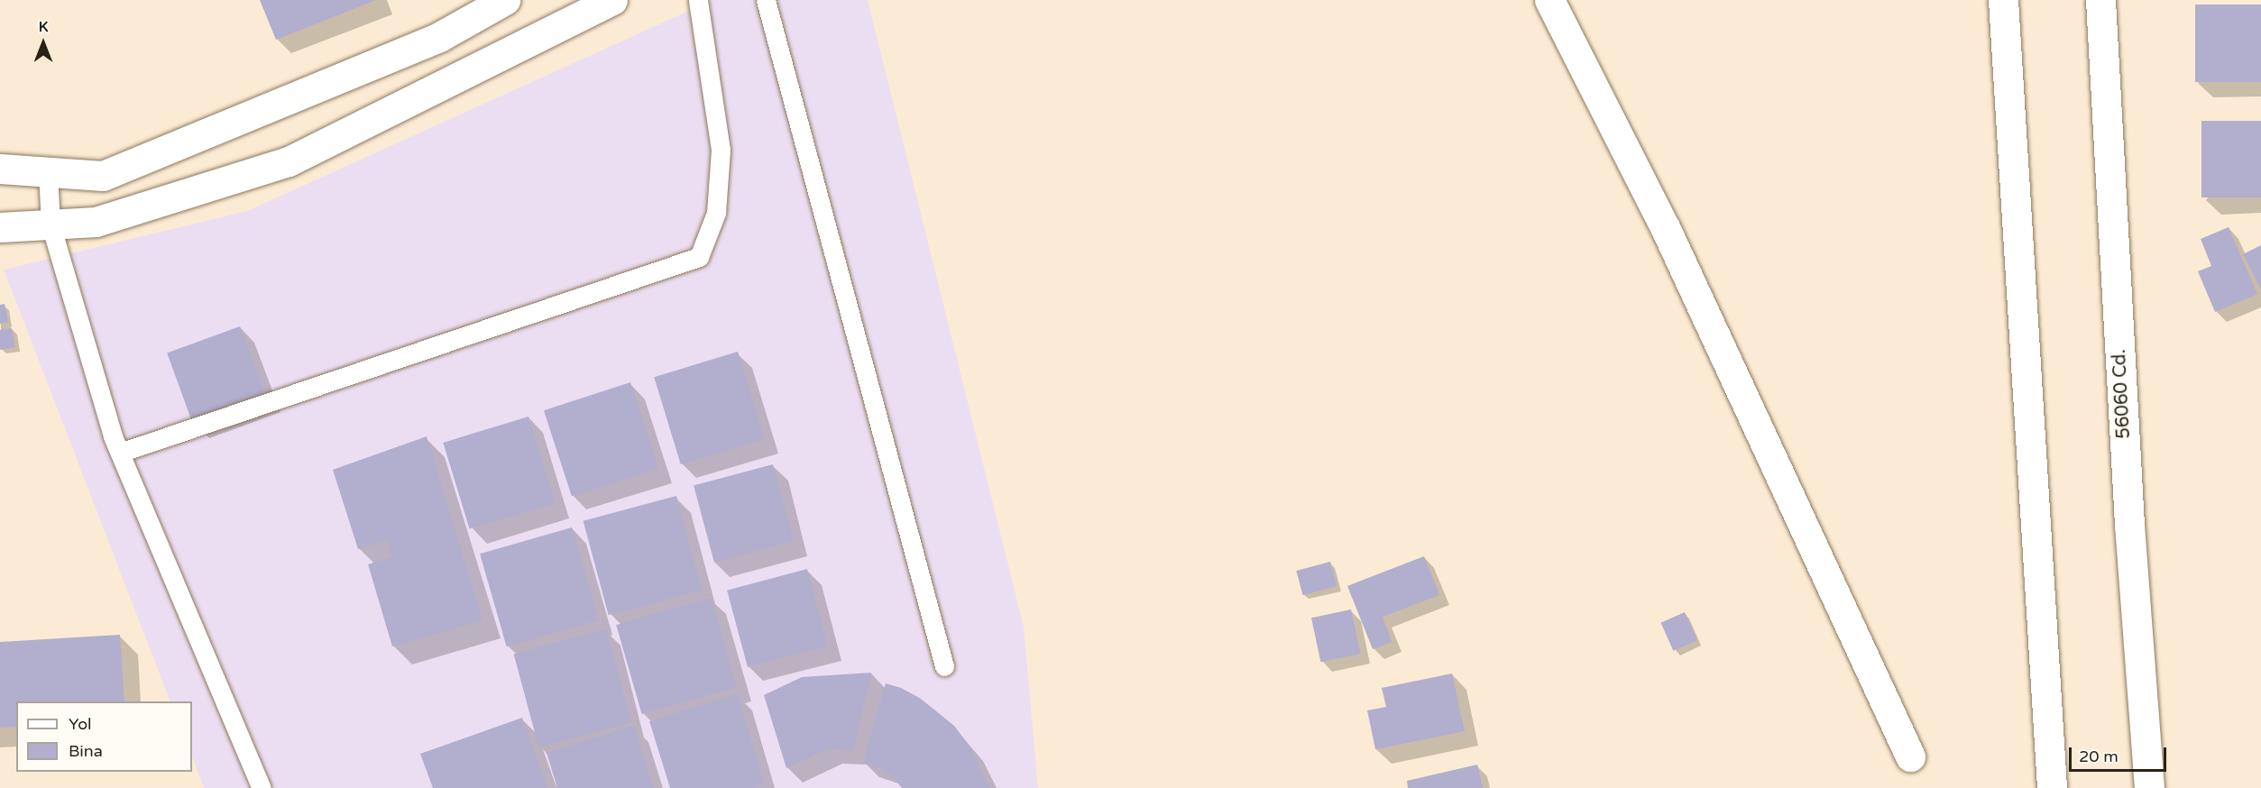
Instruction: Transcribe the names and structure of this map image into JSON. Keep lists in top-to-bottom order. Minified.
{"streets":{"street":["56060 Cd."]},"legend":["Yol","Bina"],"scale_bar":"20 m","north":"top"}
